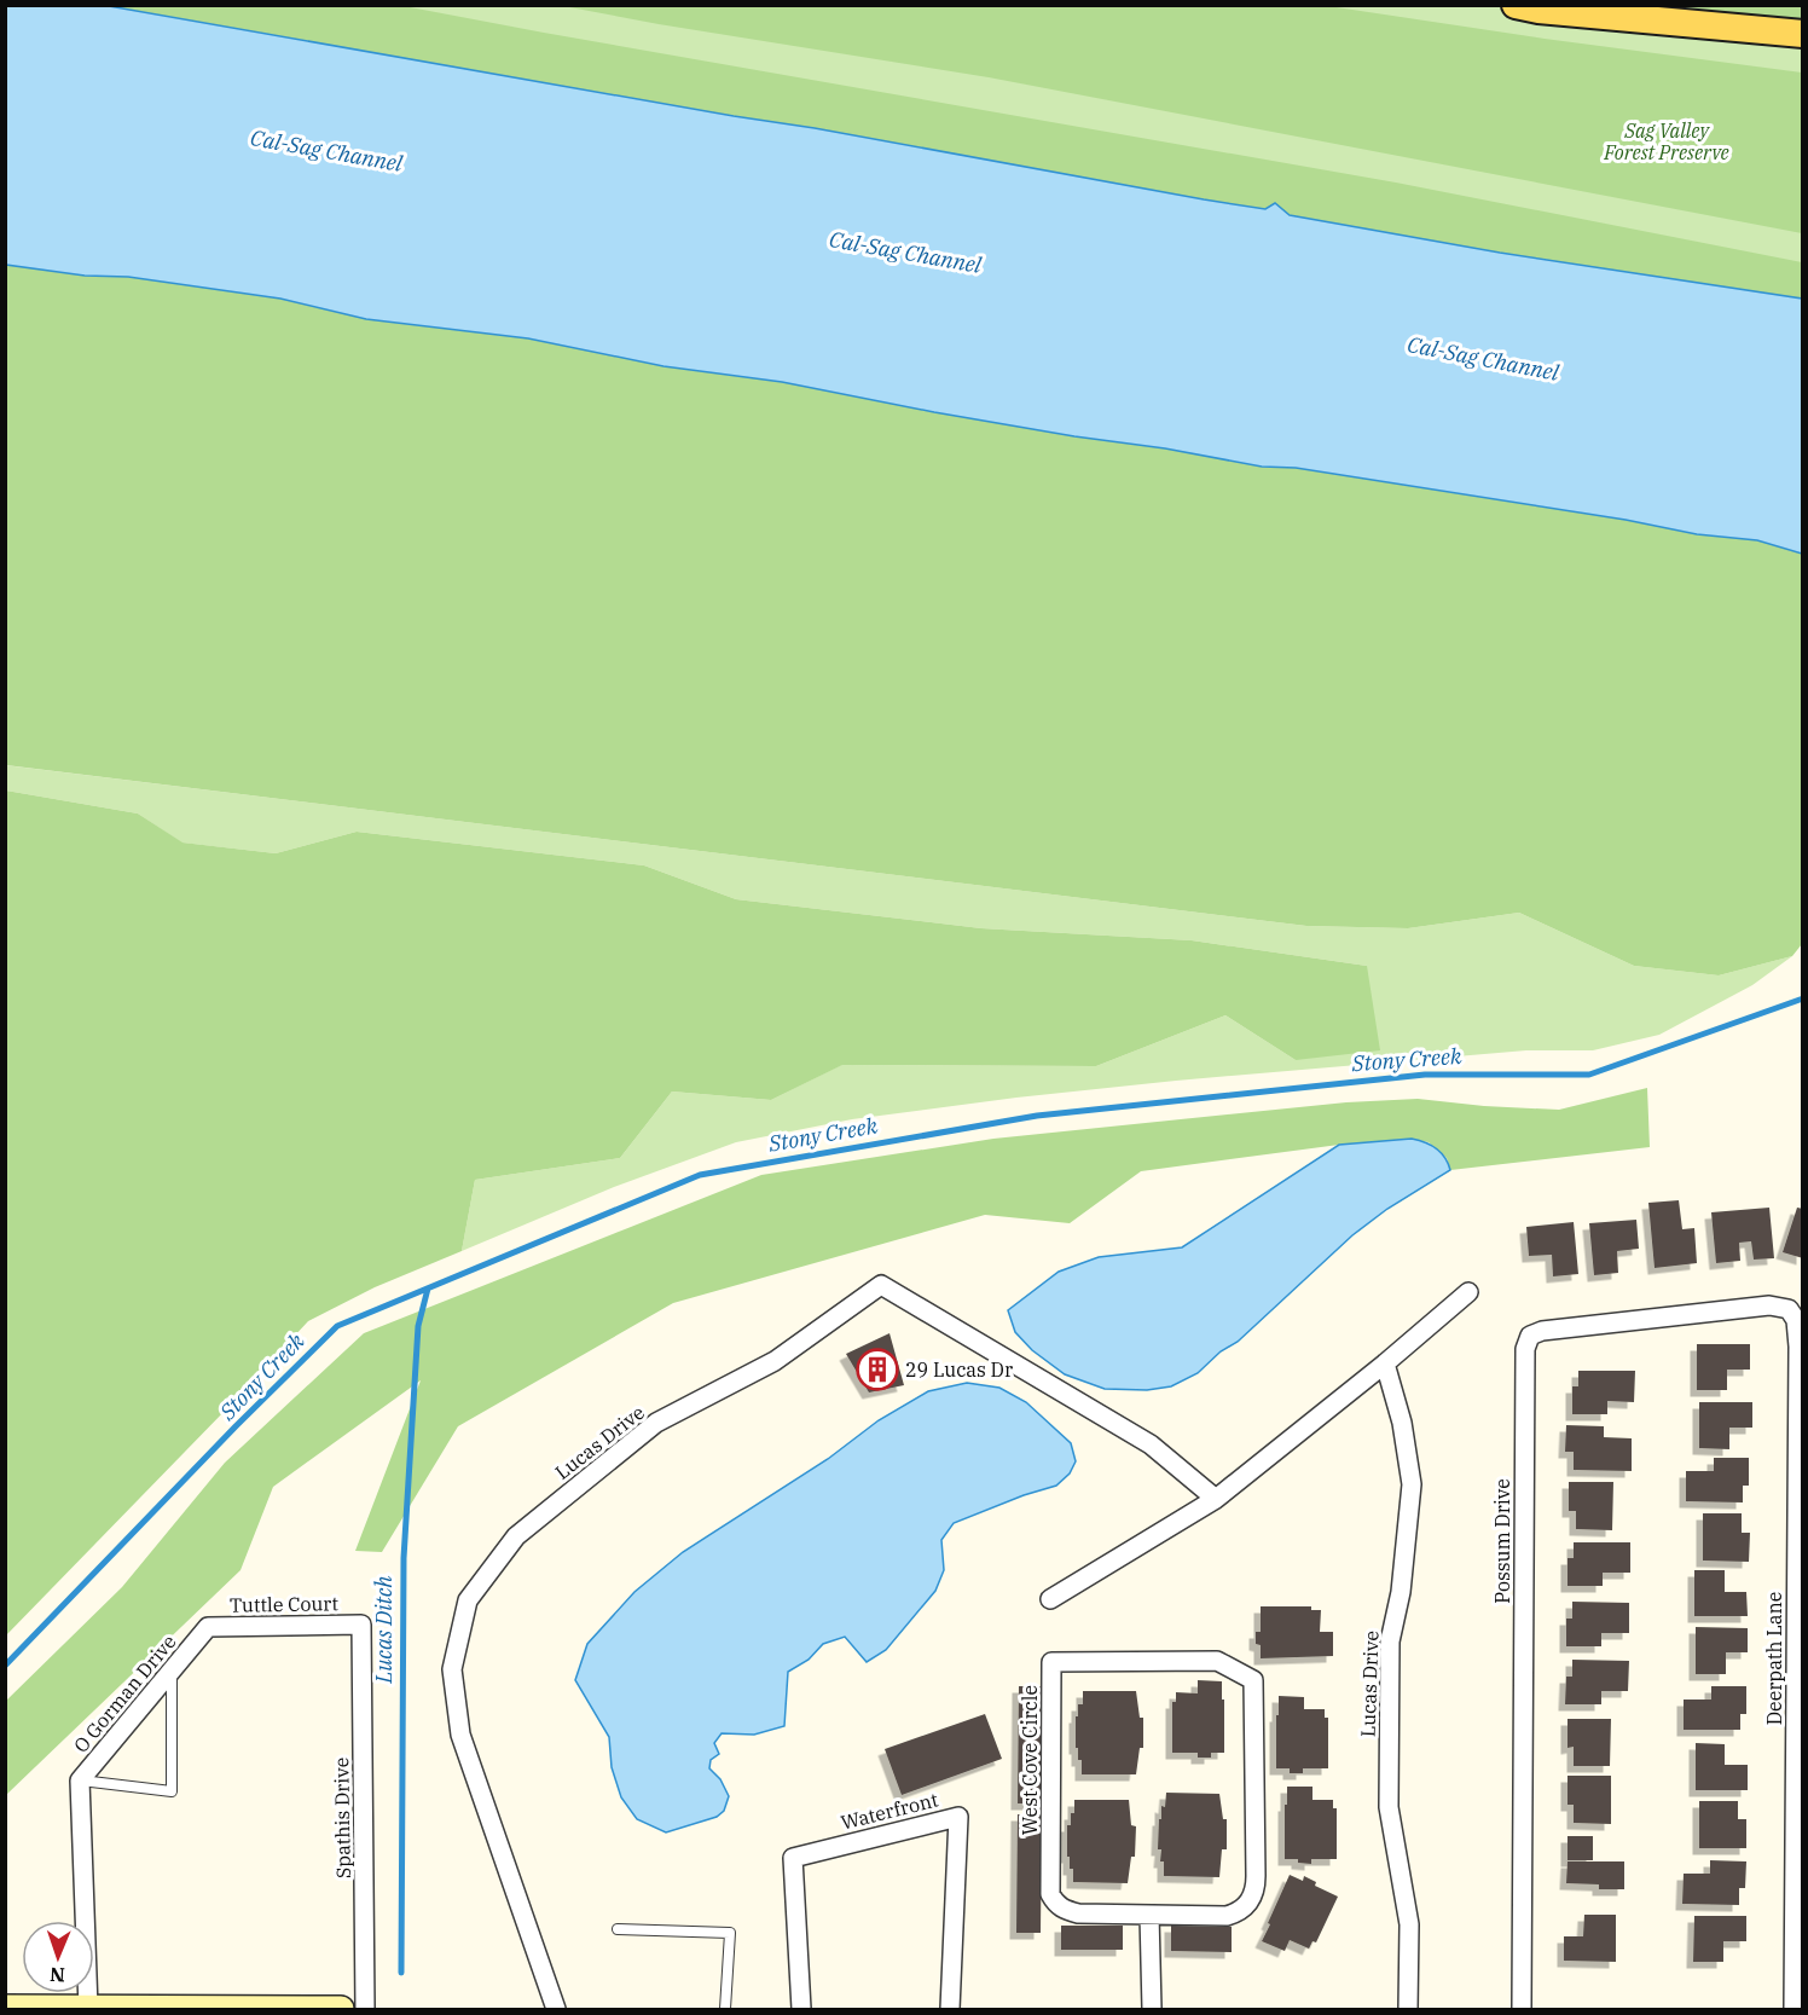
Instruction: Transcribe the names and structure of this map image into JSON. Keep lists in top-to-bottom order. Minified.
{"streets":{"street":["Lucas Drive","Possum Drive","Tuttle Court","Deerpath Lane","O Gorman Drive","West Cove Circle","Waterfront","Spathis Drive"]},"crossings":[["Possum Drive","Deerpath Lane"],["Tuttle Court","O Gorman Drive"],["Tuttle Court","Spathis Drive"]],"water":["Cal-Sag Channel","Stony Creek","Lucas Ditch"],"parks":["Sag Valley Forest Preserve"],"places":{"building":["29 Lucas Dr"]},"north":"bottom"}
